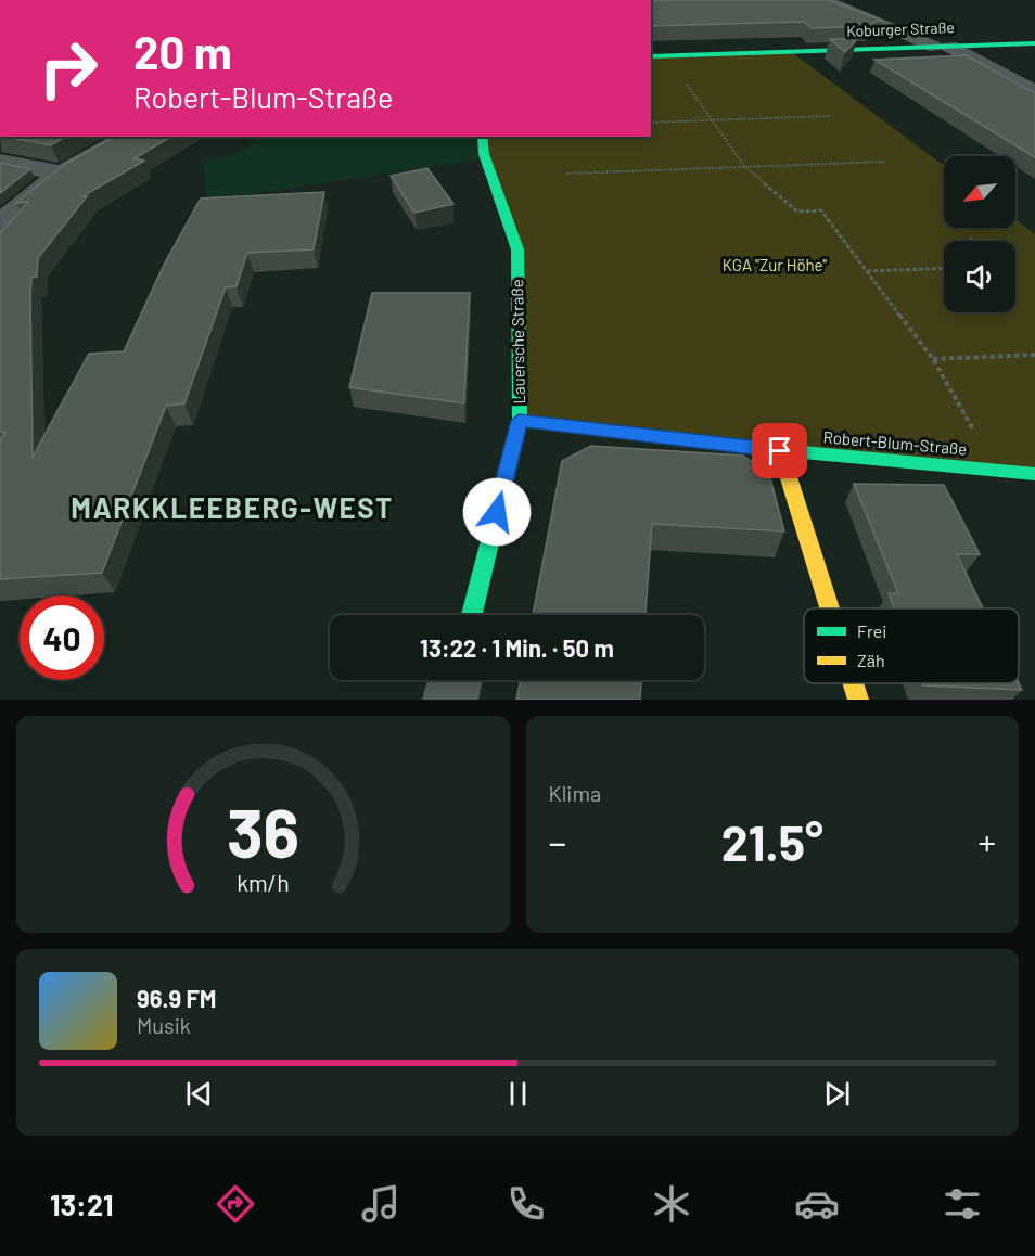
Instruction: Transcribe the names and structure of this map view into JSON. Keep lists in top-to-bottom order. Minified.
{"streets":{"street":["Koburger Straße","Lauersche Straße","Robert-Blum-Straße"]},"crossings":[["Lauersche Straße","Robert-Blum-Straße"]],"districts":["MARKKLEEBERG-WEST"],"parks":["KGA \"Zur Höhe\""],"legend":["Frei","Zäh"],"north":"bottom left","page":{"turn":["20 m","Robert-Blum-Straße"],"limit":"40","trip":"13:22 · 1 Min. · 50 m","tile":"Klima","heat":["−","21.5°","+"],"song":["96.9 FM","Musik"],"tabs":"13:21","gauge":["36","km/h"]}}
